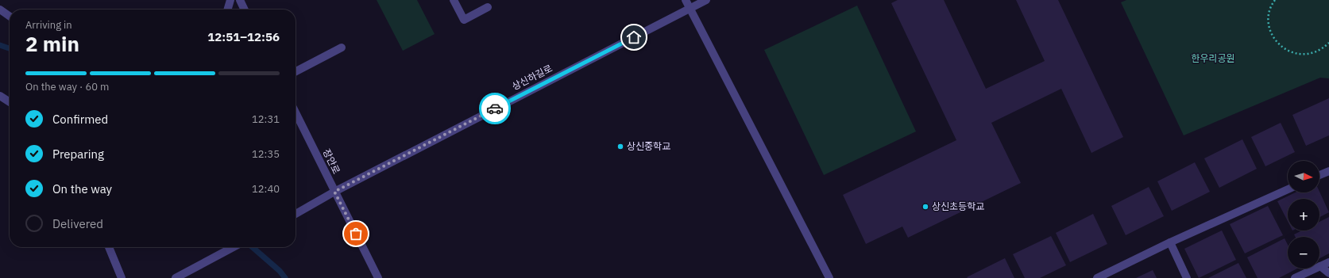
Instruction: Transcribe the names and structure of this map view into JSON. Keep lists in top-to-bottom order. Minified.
{"streets":{"street":["상신하길로","장안로"]},"crossings":[["상신하길로","장안로"]],"parks":["한우리공원"],"places":["상신중학교","상신초등학교"],"north":"right","page":{"heading":["2 min","Arriving in","12:51–12:56"],"bar":"On the way · 60 m","list":[["Confirmed","12:31"],["Preparing","12:35"],["On the way","12:40"],"Delivered"],"map_buttons":["+","−"]}}
